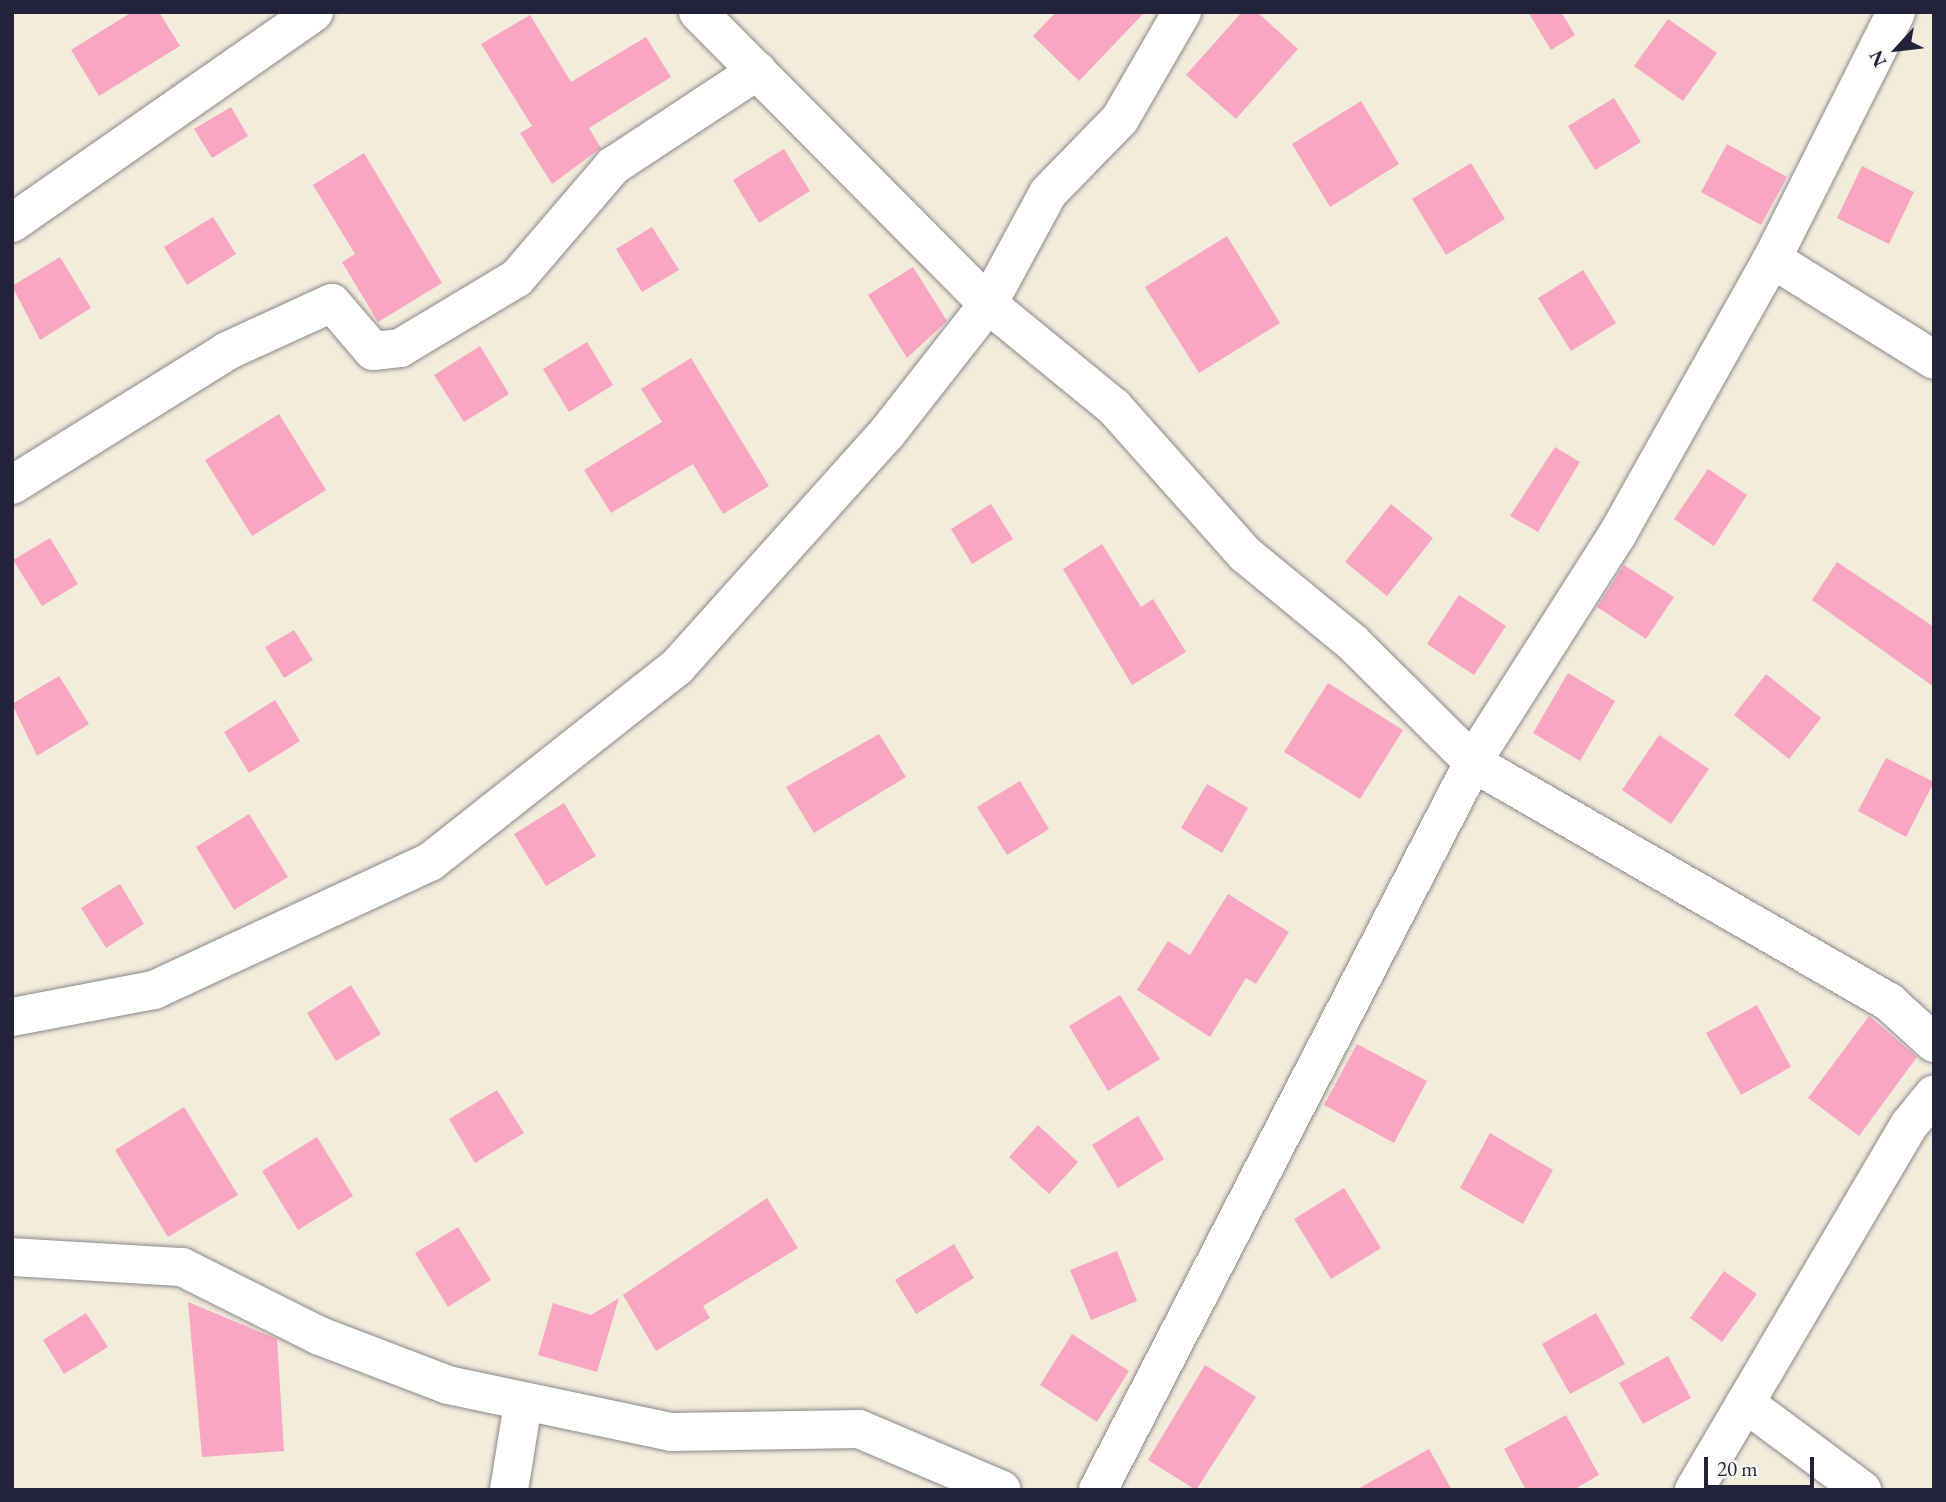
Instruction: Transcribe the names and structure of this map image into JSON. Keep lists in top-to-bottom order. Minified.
{"scale_bar":"20 m","north":"bottom left"}
